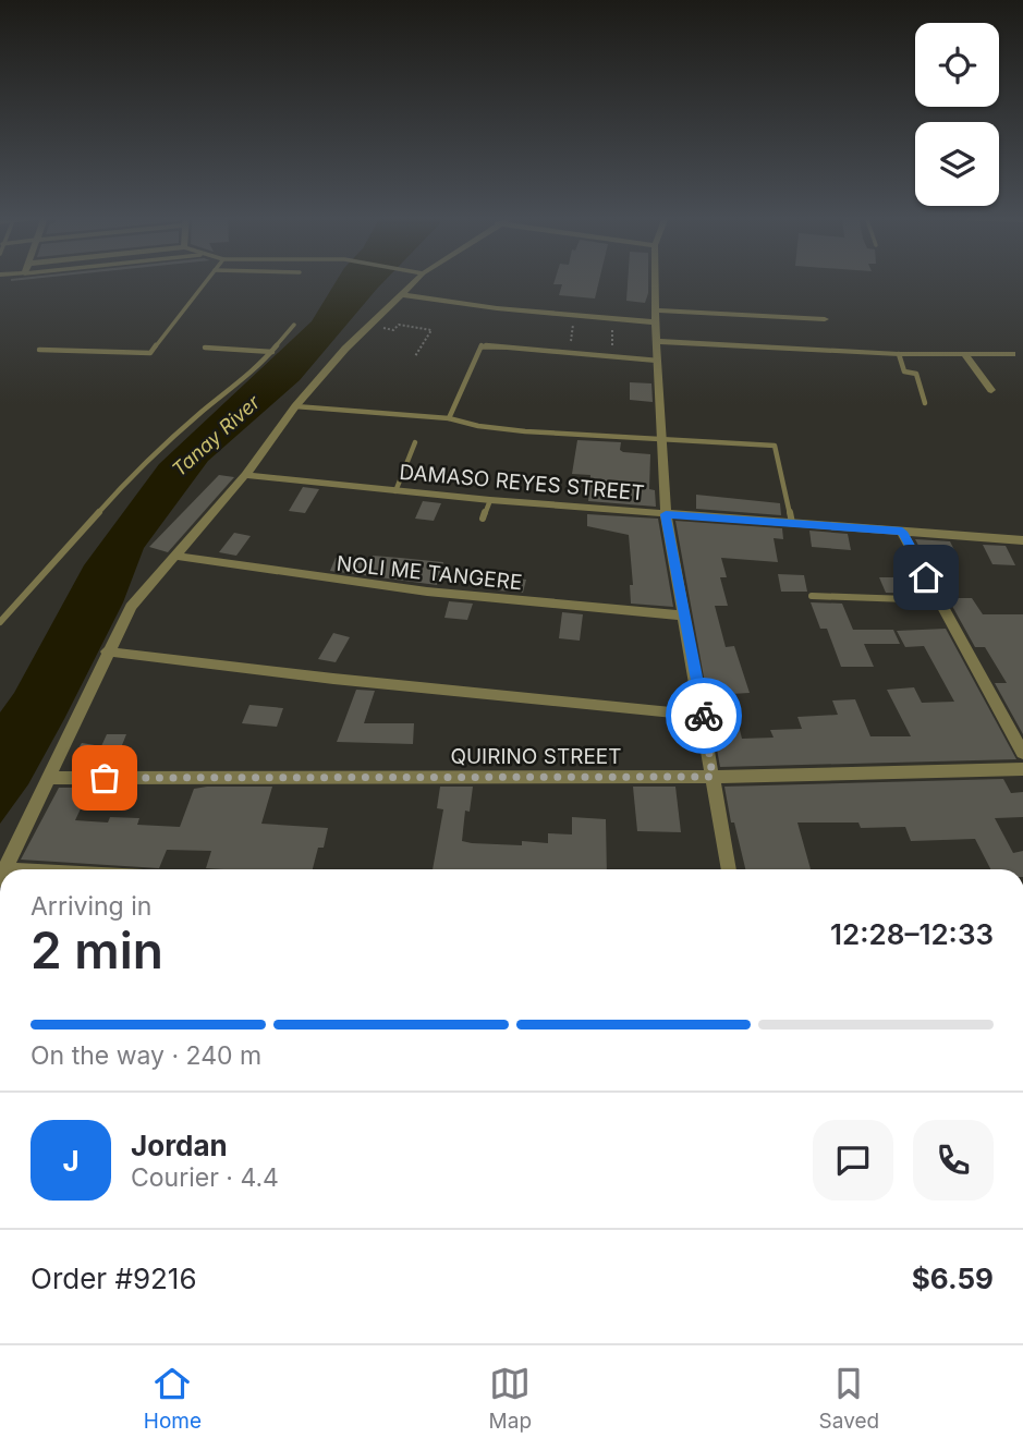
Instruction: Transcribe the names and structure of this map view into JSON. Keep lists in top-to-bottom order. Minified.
{"streets":{"street":["DAMASO REYES STREET","NOLI ME TANGERE","QUIRINO STREET"]},"water":["Tanay River"],"page":{"heading":["2 min","Arriving in","12:28–12:33"],"panel":["Jordan","Courier · 4.4","Order #9216","$6.59"],"bar":"On the way · 240 m","round":"J","tabs":["Home","Map","Saved"]}}
